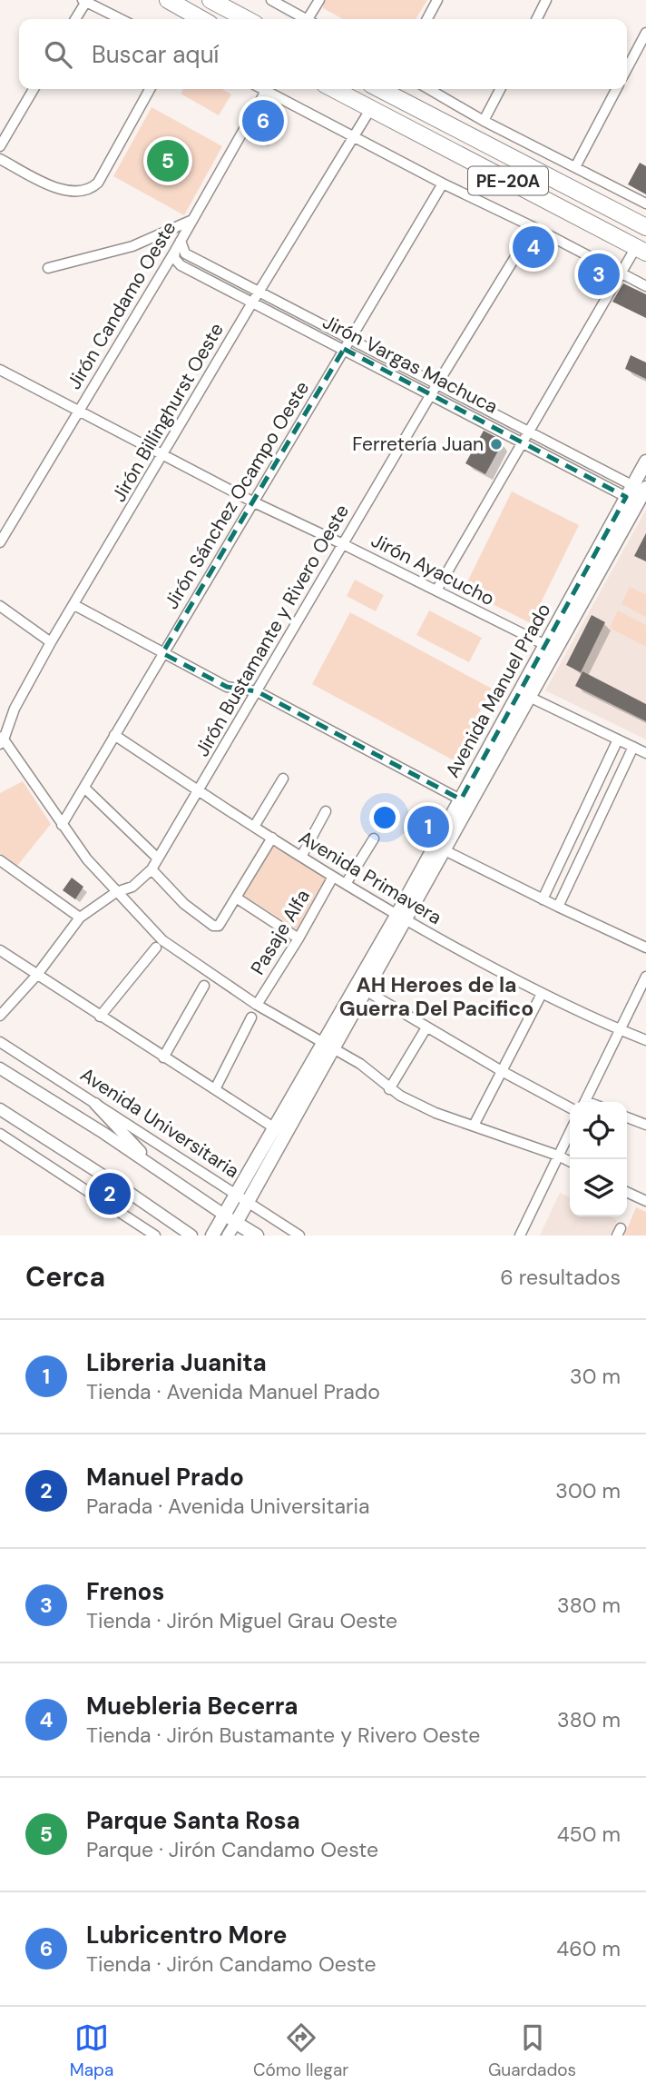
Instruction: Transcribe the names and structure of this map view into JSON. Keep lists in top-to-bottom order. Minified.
{"streets":{"highway":["PE-20A"],"main road":["Avenida Manuel Prado","Avenida Universitaria"],"street":["Jirón Candamo Oeste","Jirón Vargas Machuca","Jirón Billinghurst Oeste","Jirón Sánchez Ocampo Oeste","Jirón Ayacucho","Jirón Bustamante y Rivero Oeste","Avenida Primavera","Pasaje Alfa"]},"crossings":[["PE-20A","Jirón Billinghurst Oeste"],["Jirón Candamo Oeste","Jirón Vargas Machuca"],["Jirón Candamo Oeste","Jirón Ayacucho"],["Jirón Vargas Machuca","Jirón Billinghurst Oeste"],["Jirón Vargas Machuca","Jirón Sánchez Ocampo Oeste"],["Jirón Vargas Machuca","Jirón Bustamante y Rivero Oeste"],["Jirón Vargas Machuca","Avenida Manuel Prado"],["Jirón Billinghurst Oeste","Jirón Ayacucho"],["Jirón Sánchez Ocampo Oeste","Jirón Ayacucho"],["Jirón Sánchez Ocampo Oeste","Avenida Primavera"],["Jirón Ayacucho","Jirón Bustamante y Rivero Oeste"],["Jirón Ayacucho","Avenida Manuel Prado"],["Jirón Bustamante y Rivero Oeste","Avenida Primavera"],["Avenida Manuel Prado","Avenida Primavera"],["Avenida Manuel Prado","Avenida Universitaria"],["Avenida Primavera","Pasaje Alfa"]],"districts":["AH Heroes de la Guerra Del Pacifico"],"places":["Ferretería Juan"],"page":{"search":"Buscar aquí","pins":["6","5","4","3","1","2"],"heading":["Cerca","6 resultados"],"list":[{"mark":"1","name":"Libreria Juanita","note":"Tienda · Avenida Manuel Prado","value":"30 m"},{"mark":"2","name":"Manuel Prado","note":"Parada · Avenida Universitaria","value":"300 m"},{"mark":"3","name":"Frenos","note":"Tienda · Jirón Miguel Grau Oeste","value":"380 m"},{"mark":"4","name":"Muebleria Becerra","note":"Tienda · Jirón Bustamante y Rivero Oeste","value":"380 m"},{"mark":"5","name":"Parque Santa Rosa","note":"Parque · Jirón Candamo Oeste","value":"450 m"},{"mark":"6","name":"Lubricentro More","note":"Tienda · Jirón Candamo Oeste","value":"460 m"}],"nav":["Mapa","Cómo llegar","Guardados"]}}
